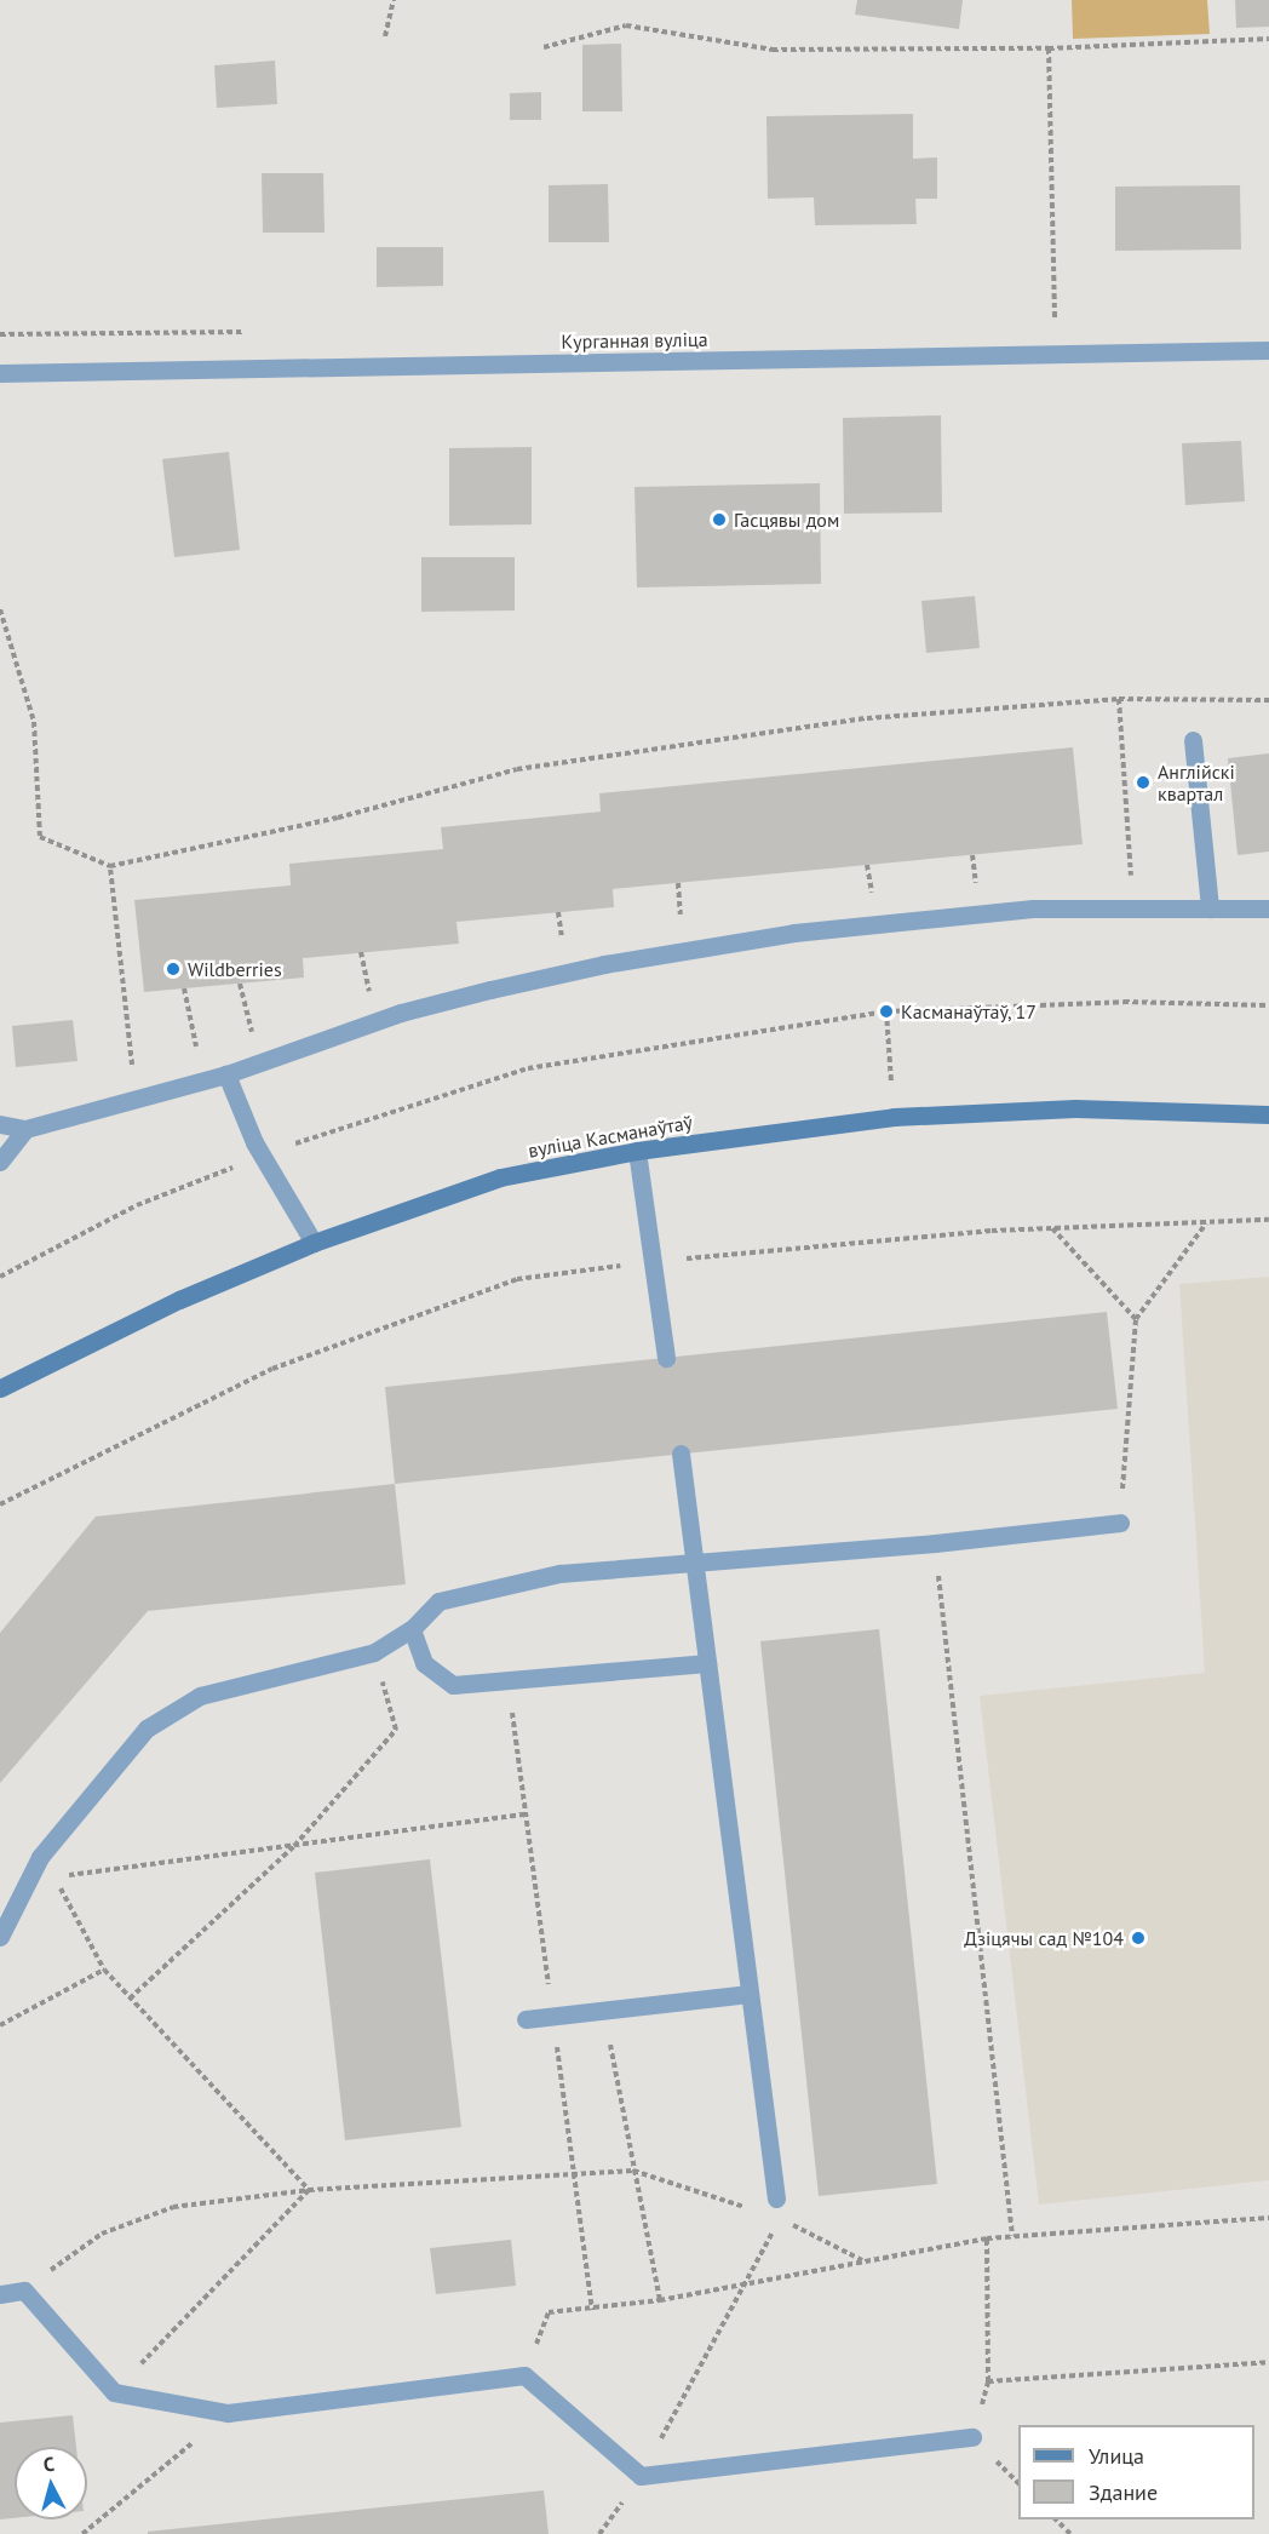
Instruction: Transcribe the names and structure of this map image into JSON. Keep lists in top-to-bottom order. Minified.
{"streets":{"street":["Курганная вуліца","вуліца Касманаўтаў"]},"places":["Гасцявы дом","Англійскі квартал","Wildberries","Касманаўтаў, 17","Дзіцячы сад №104"],"legend":["Улица","Здание"],"north":"top"}
